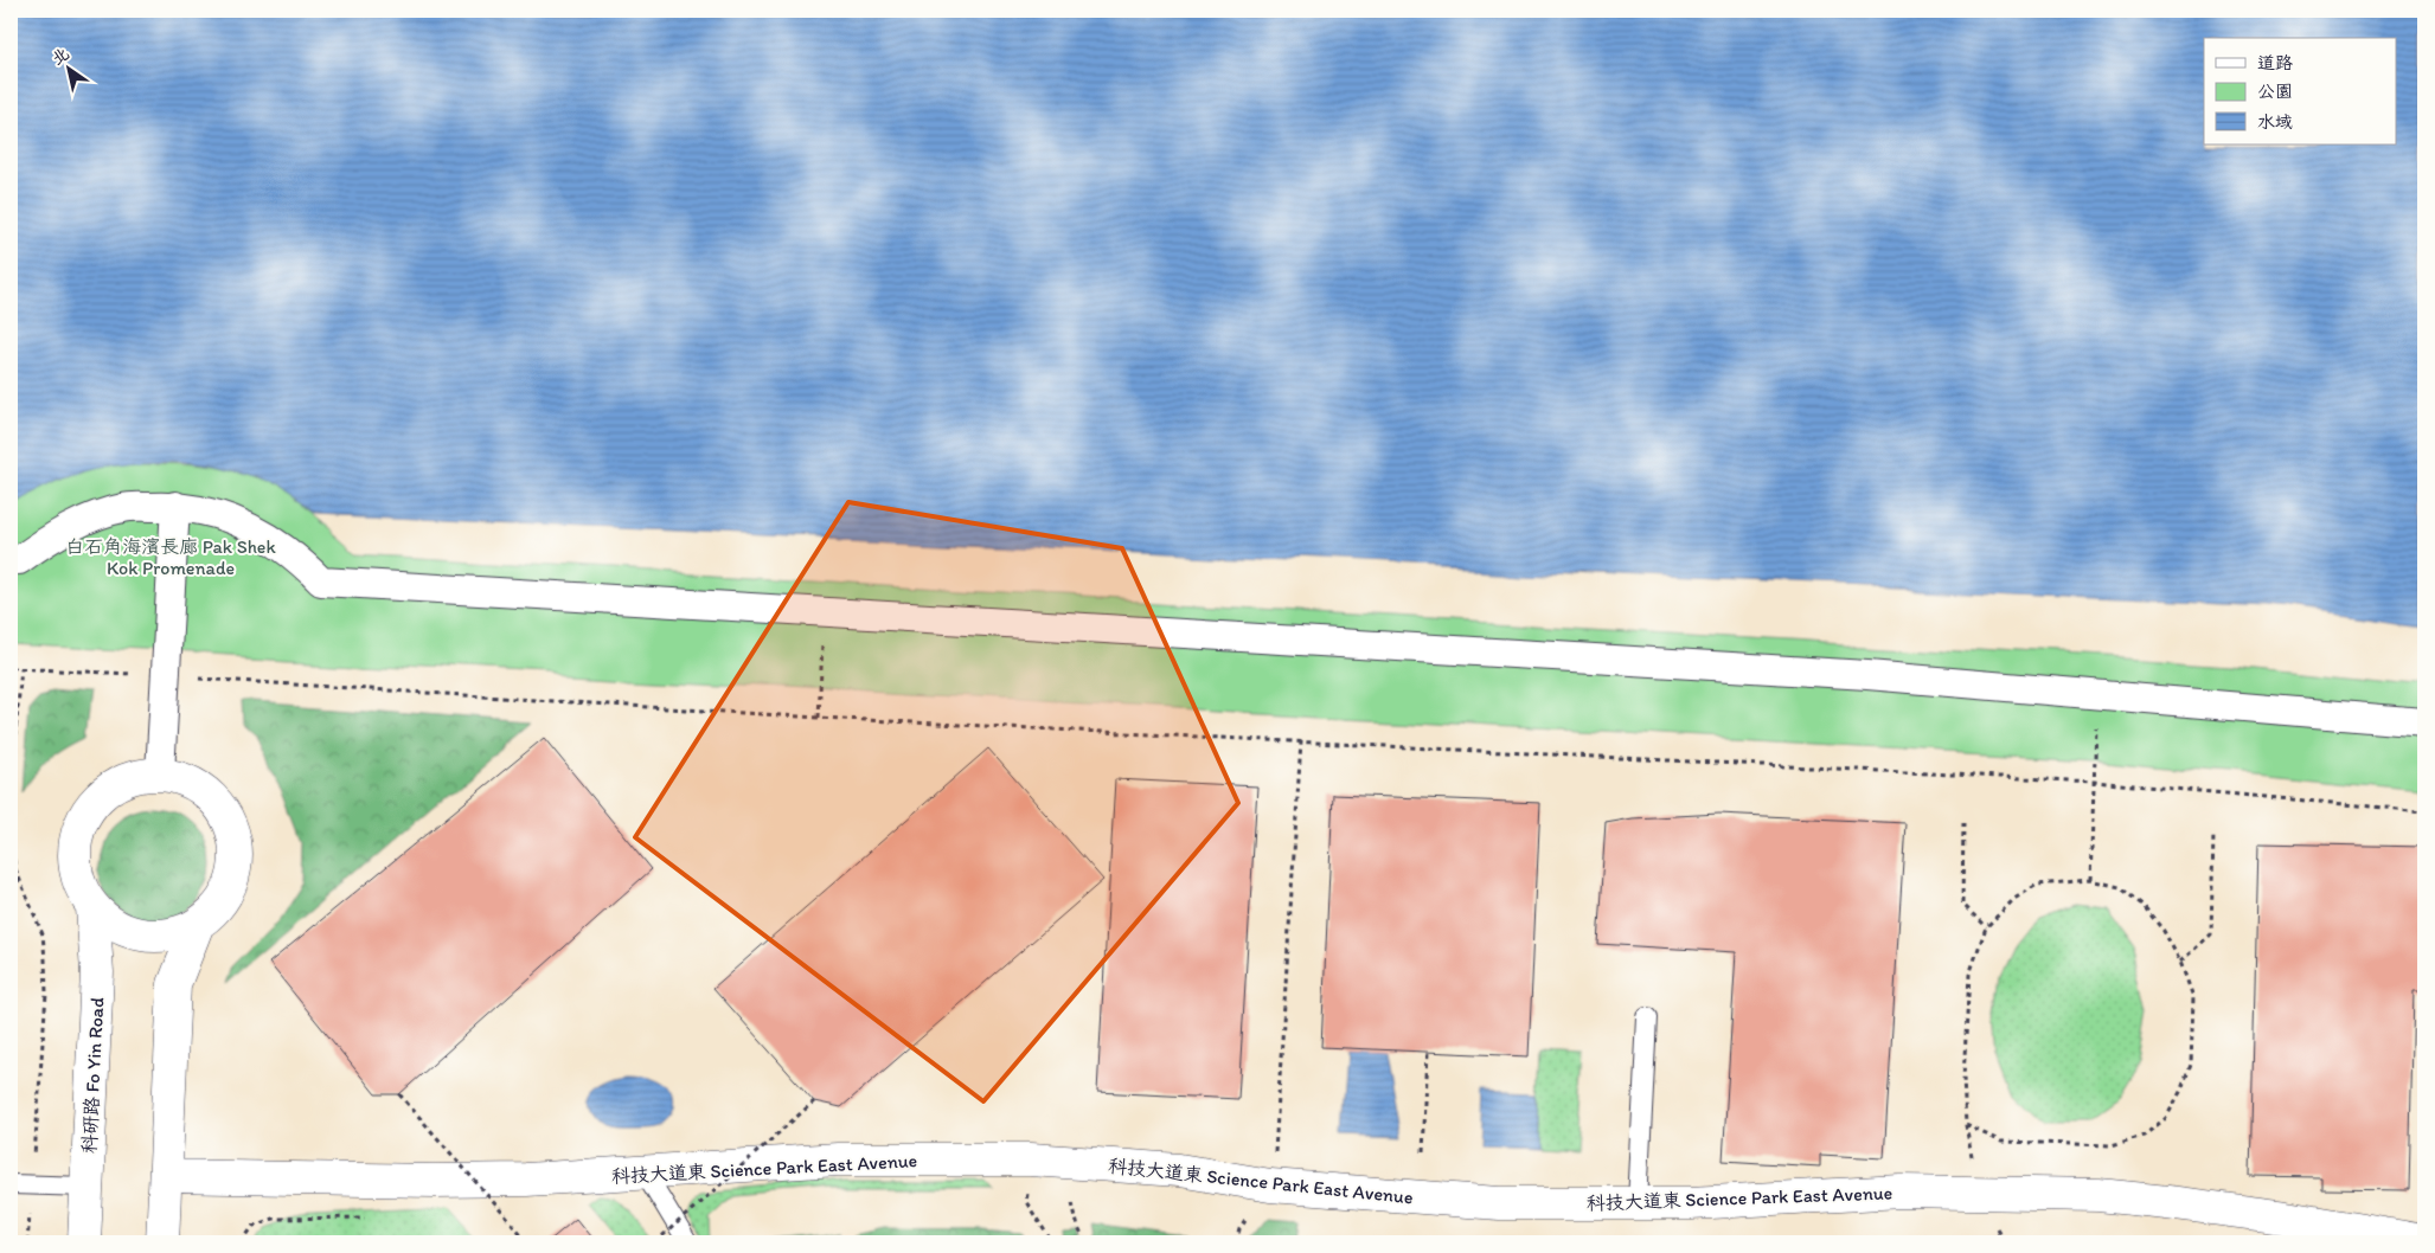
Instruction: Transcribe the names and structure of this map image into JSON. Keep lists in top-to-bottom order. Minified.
{"streets":{"street":["科研路 Fo Yin Road","科技大道東 Science Park East Avenue"]},"crossings":[["科研路 Fo Yin Road","科技大道東 Science Park East Avenue"]],"parks":["白石角海濱長廊 Pak Shek Kok Promenade"],"legend":["道路","公園","水域"],"north":"top left"}
